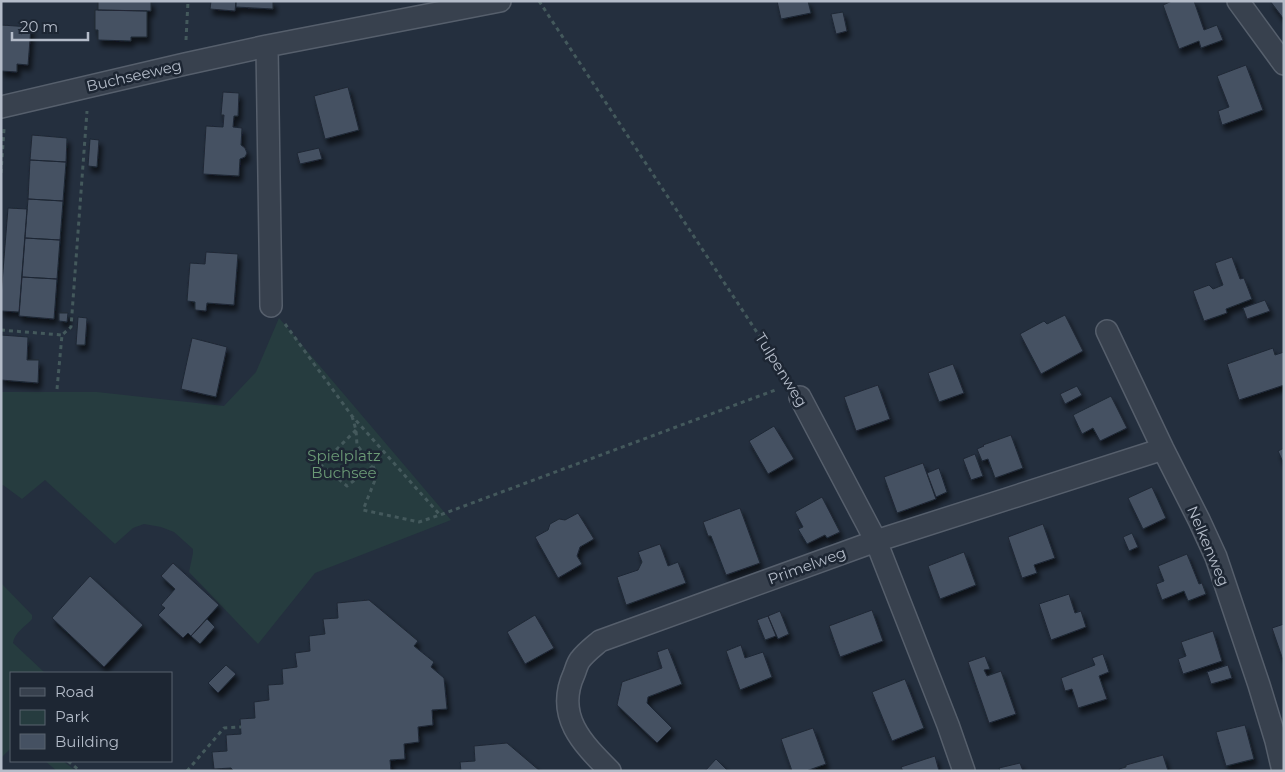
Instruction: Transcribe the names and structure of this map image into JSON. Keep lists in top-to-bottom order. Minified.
{"streets":{"street":["Buchseeweg","Tulpenweg","Nelkenweg","Primelweg"]},"crossings":[["Tulpenweg","Primelweg"],["Nelkenweg","Primelweg"]],"parks":["Spielplatz Buchsee"],"legend":["Road","Park","Building"],"scale_bar":"20 m"}
